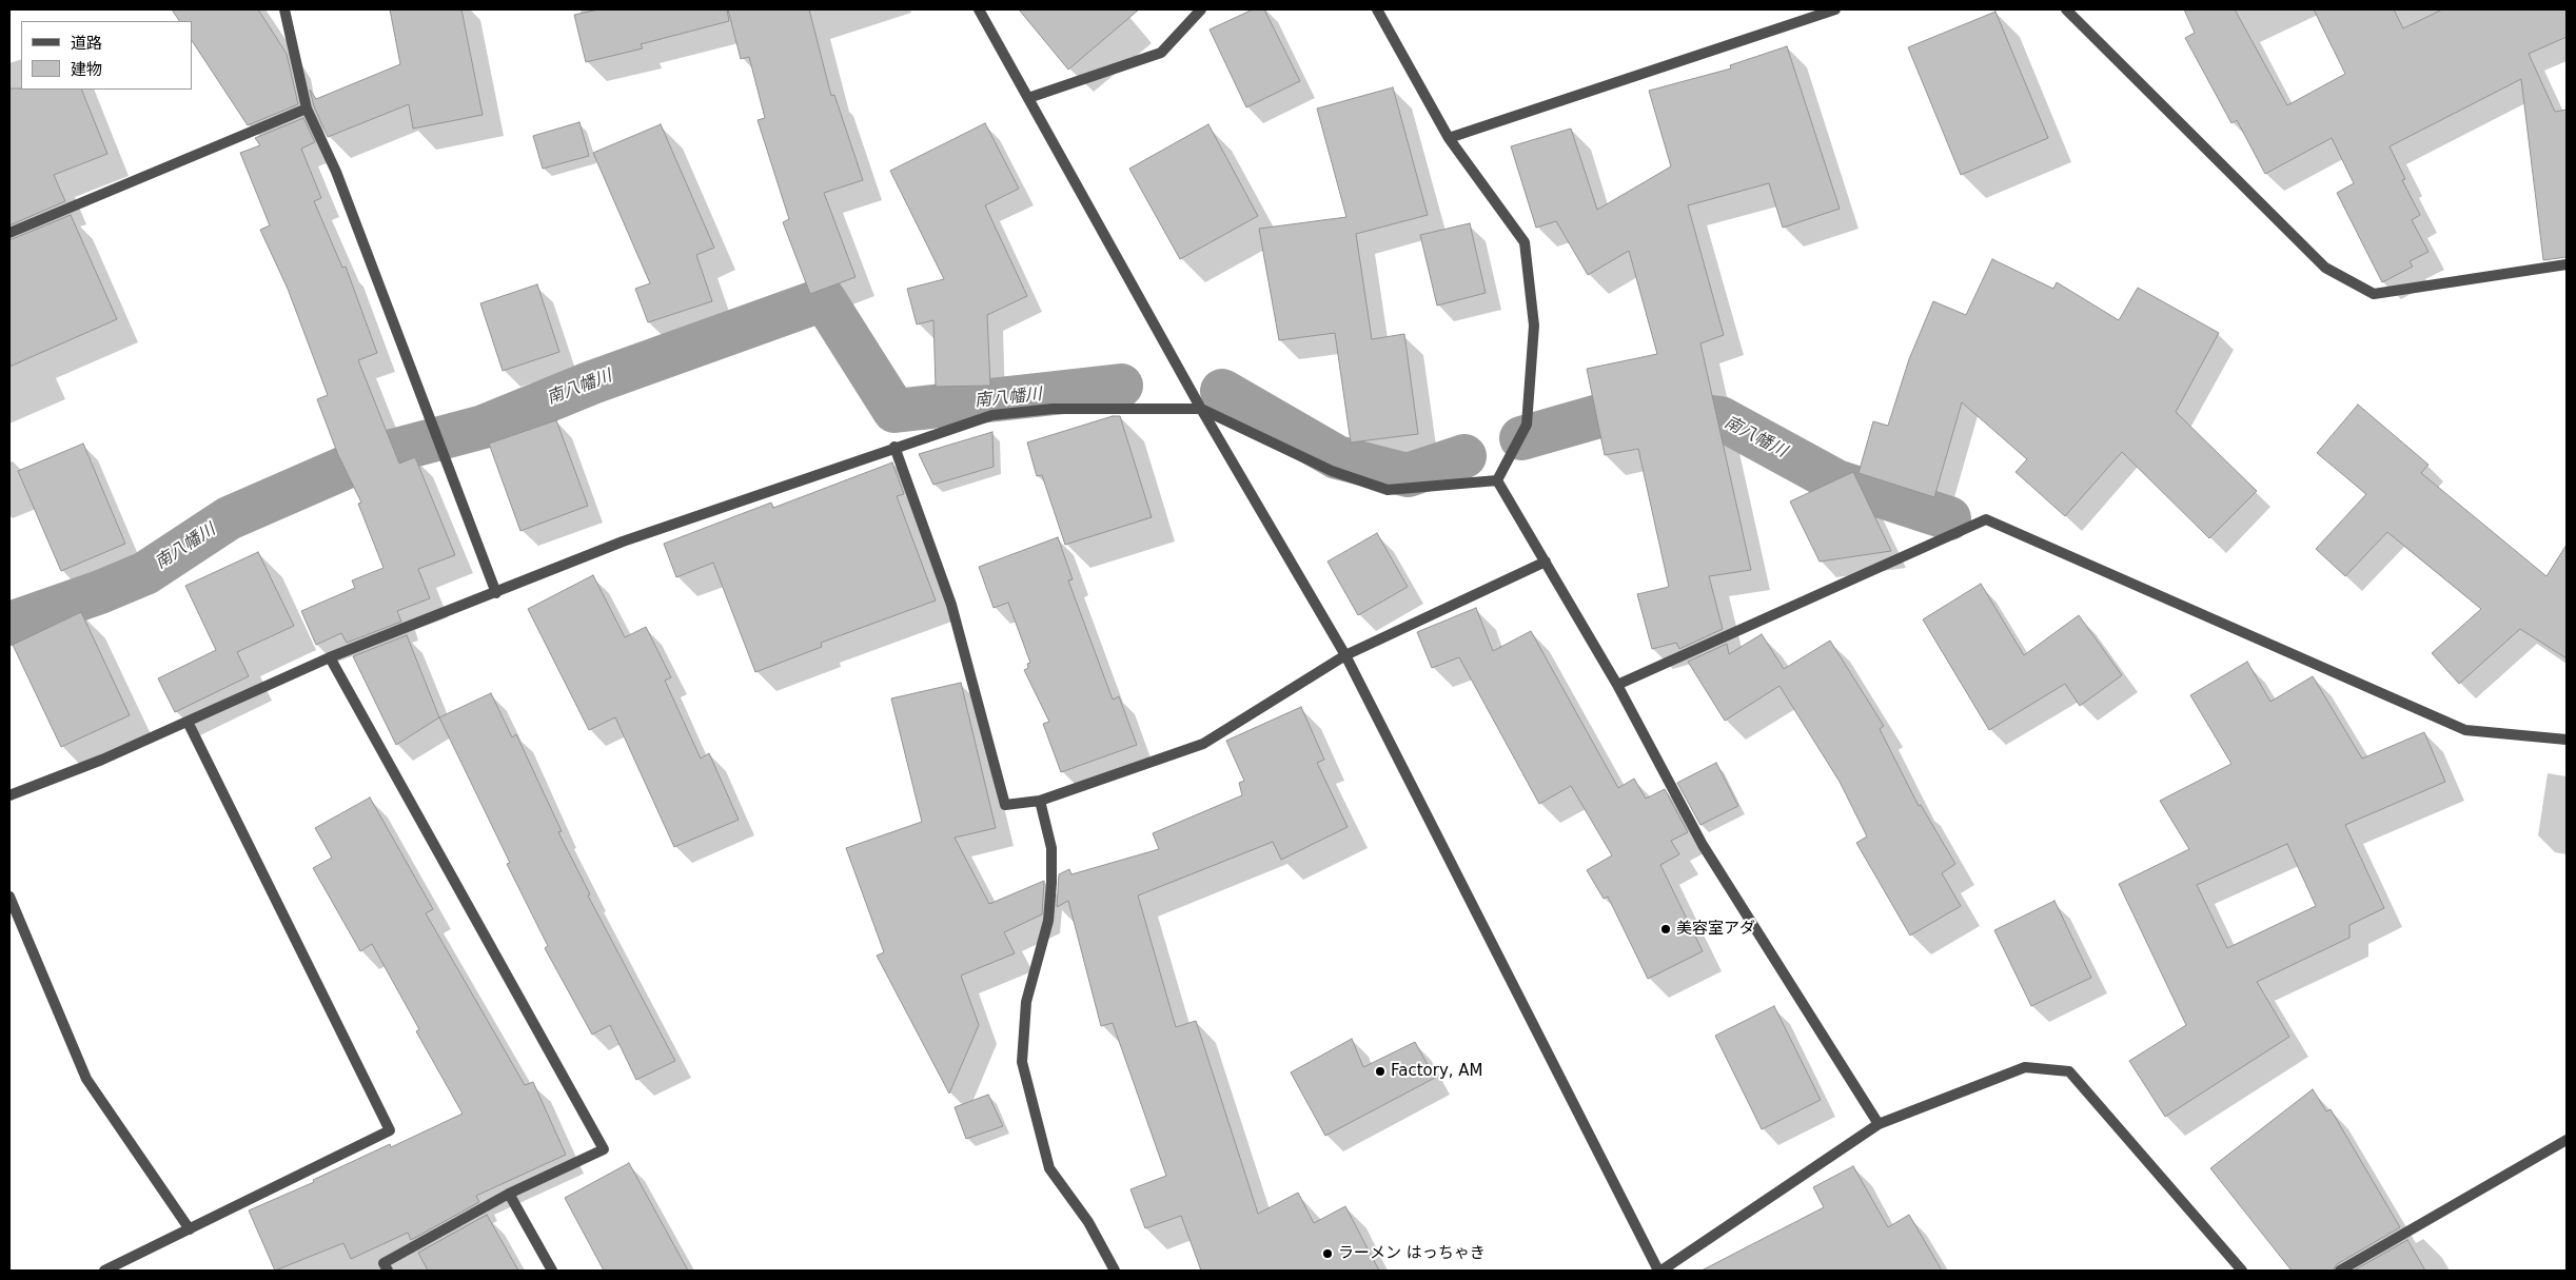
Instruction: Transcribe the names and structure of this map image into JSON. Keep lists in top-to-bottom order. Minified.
{"water":["南八幡川"],"places":["美容室アダ","Factory, AM","ラーメン はっちゃき"],"legend":["道路","建物"]}
